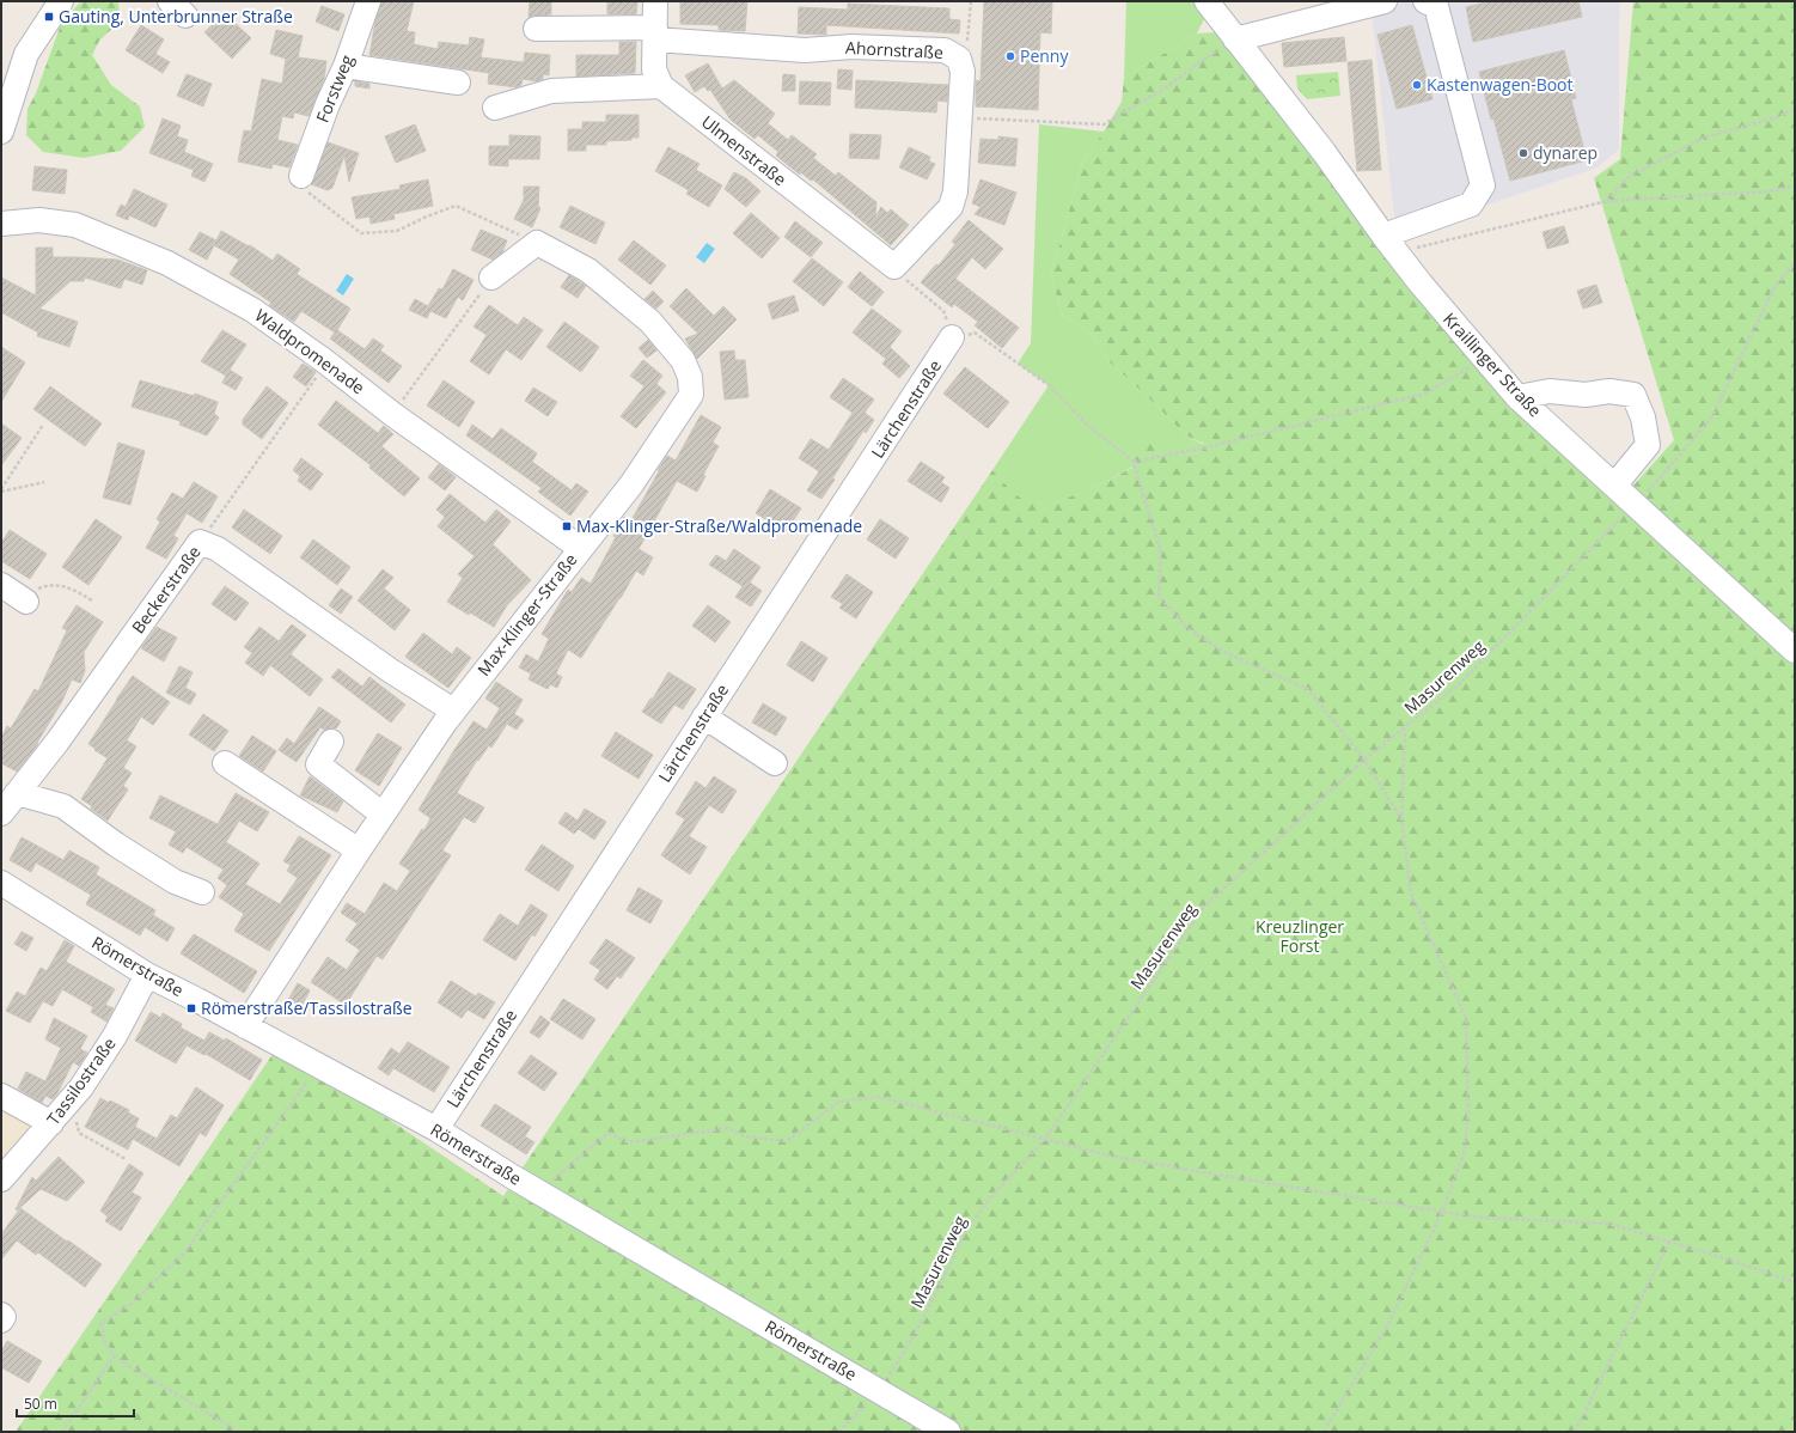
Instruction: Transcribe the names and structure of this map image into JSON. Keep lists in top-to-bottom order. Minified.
{"streets":{"street":["Ahornstraße","Forstweg","Ulmenstraße","Waldpromenade","Kraillinger Straße","Lärchenstraße","Beckerstraße","Max-Klinger-Straße","Römerstraße","Tassilostraße"],"path":["Masurenweg"]},"crossings":[["Ahornstraße","Ulmenstraße"],["Waldpromenade","Max-Klinger-Straße"],["Kraillinger Straße","Masurenweg"],["Lärchenstraße","Römerstraße"],["Beckerstraße","Max-Klinger-Straße"],["Max-Klinger-Straße","Römerstraße"],["Masurenweg","Römerstraße"],["Römerstraße","Tassilostraße"]],"parks":["Kreuzlinger Forst"],"places":{"transit":["Gauting, Unterbrunner Straße","Max-Klinger-Straße/Waldpromenade","Römerstraße/Tassilostraße"],"other":["Penny","Kastenwagen-Boot","dynarep"]},"scale_bar":"50 m"}
